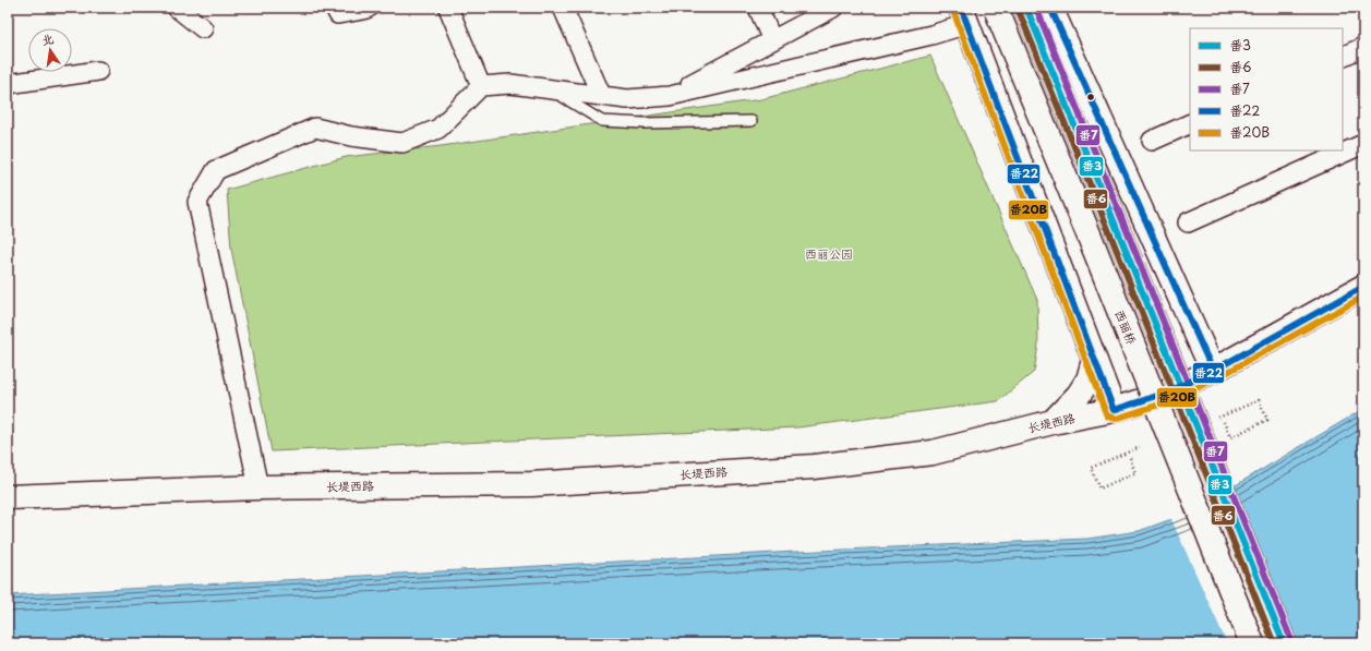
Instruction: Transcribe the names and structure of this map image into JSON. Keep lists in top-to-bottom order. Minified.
{"streets":{"main road":["西丽桥","长堤西路"]},"parks":["西丽公园"],"lines":["transit line 番3","transit line 番7","transit line 番22","transit line 番6","transit line 番20B"],"legend":["番3","番6","番7","番22","番20B"],"north":"top"}
